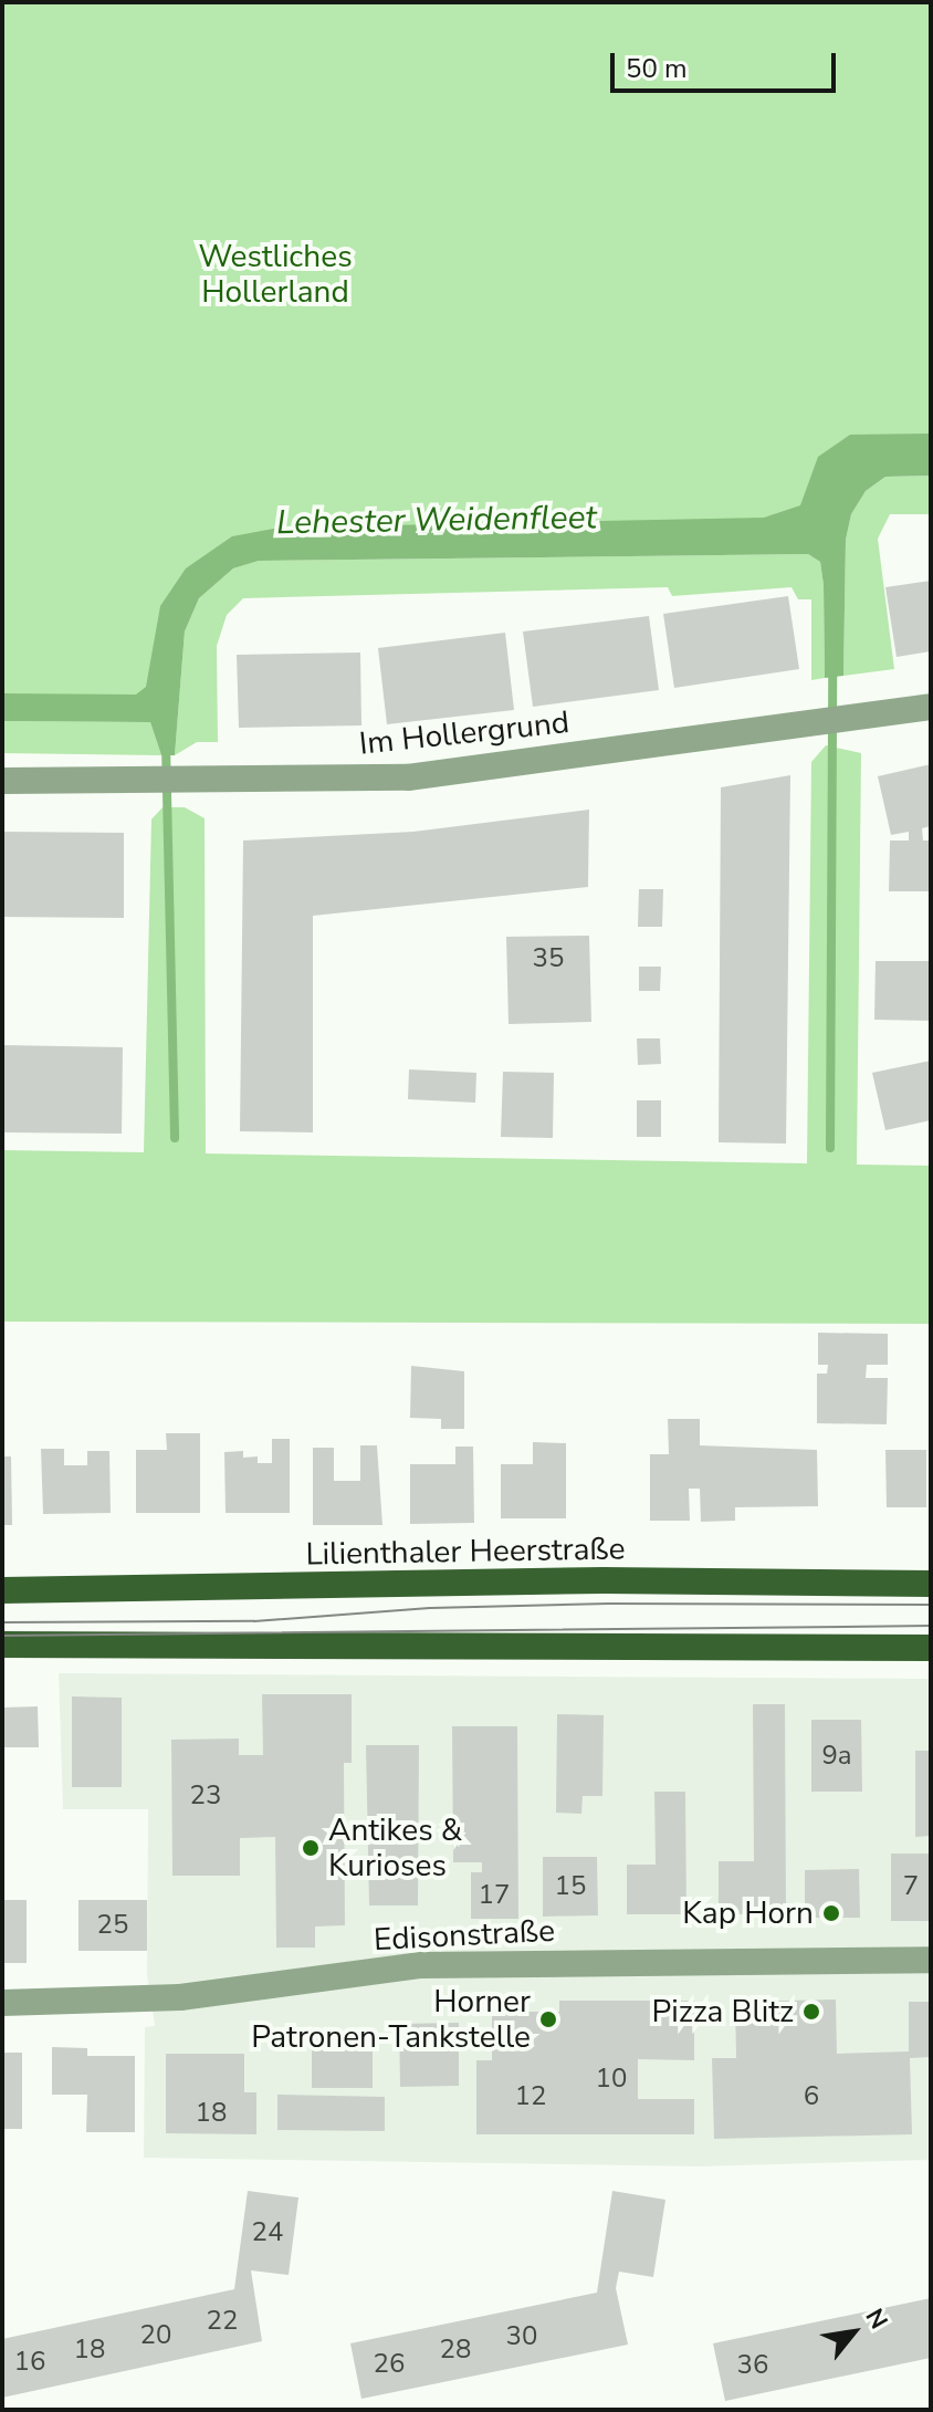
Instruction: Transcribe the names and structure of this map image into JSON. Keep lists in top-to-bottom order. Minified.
{"streets":{"main road":["Lilienthaler Heerstraße"],"street":["Im Hollergrund","Edisonstraße"]},"water":["Lehester Weidenfleet"],"parks":["Westliches Hollerland"],"places":["Antikes & Kurioses","Kap Horn","Pizza Blitz","Horner Patronen-Tankstelle"],"house_numbers":["35","9a","23","15","7","17","25","10","12","6","18","24","22","20","30","18","28","16","26","36"],"scale_bar":"50 m","north":"top right"}
